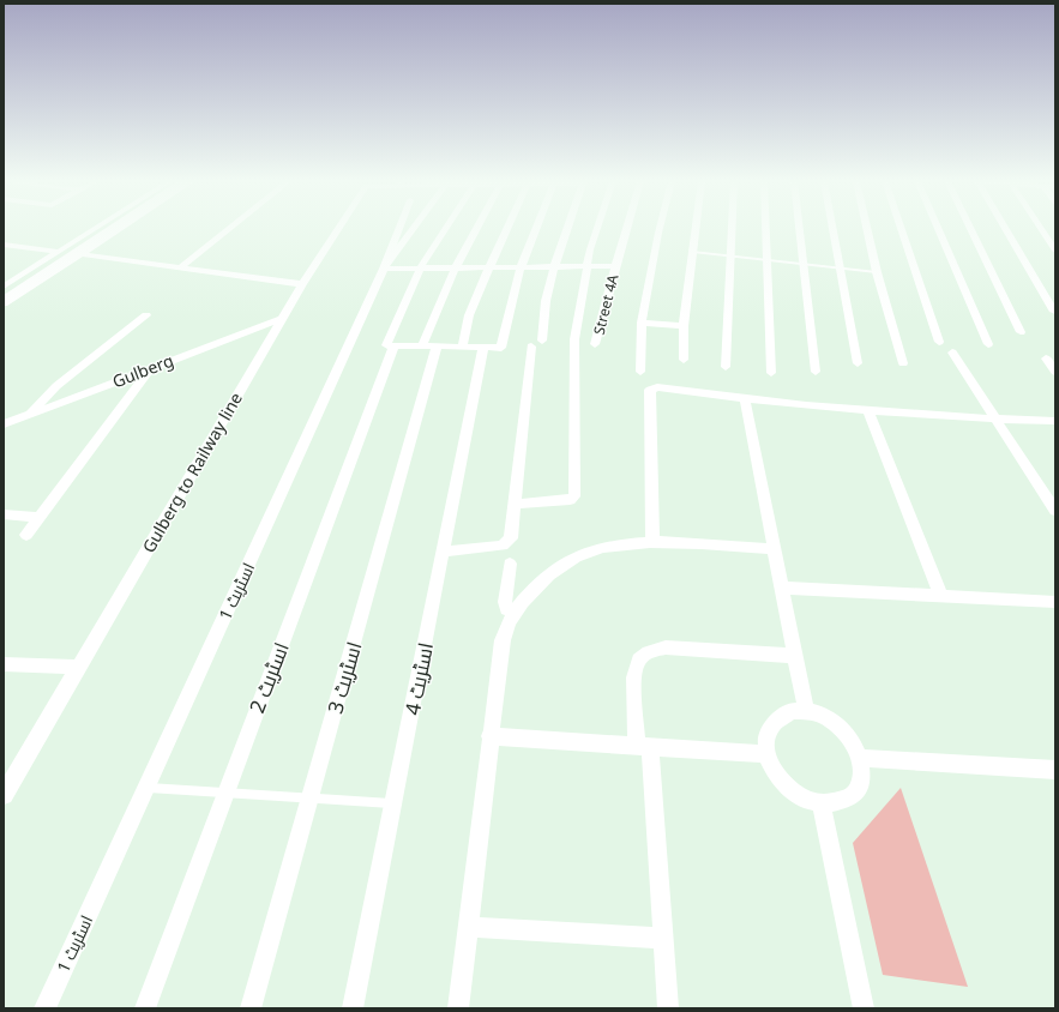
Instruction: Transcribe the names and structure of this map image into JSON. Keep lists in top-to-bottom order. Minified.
{"streets":{"street":["Street 4A","Gulberg","Gulberg to Railway line","اسٹریٹ 1","اسٹریٹ 2","اسٹریٹ 3","اسٹریٹ 4"]},"crossings":[["Gulberg","Gulberg to Railway line"]]}
